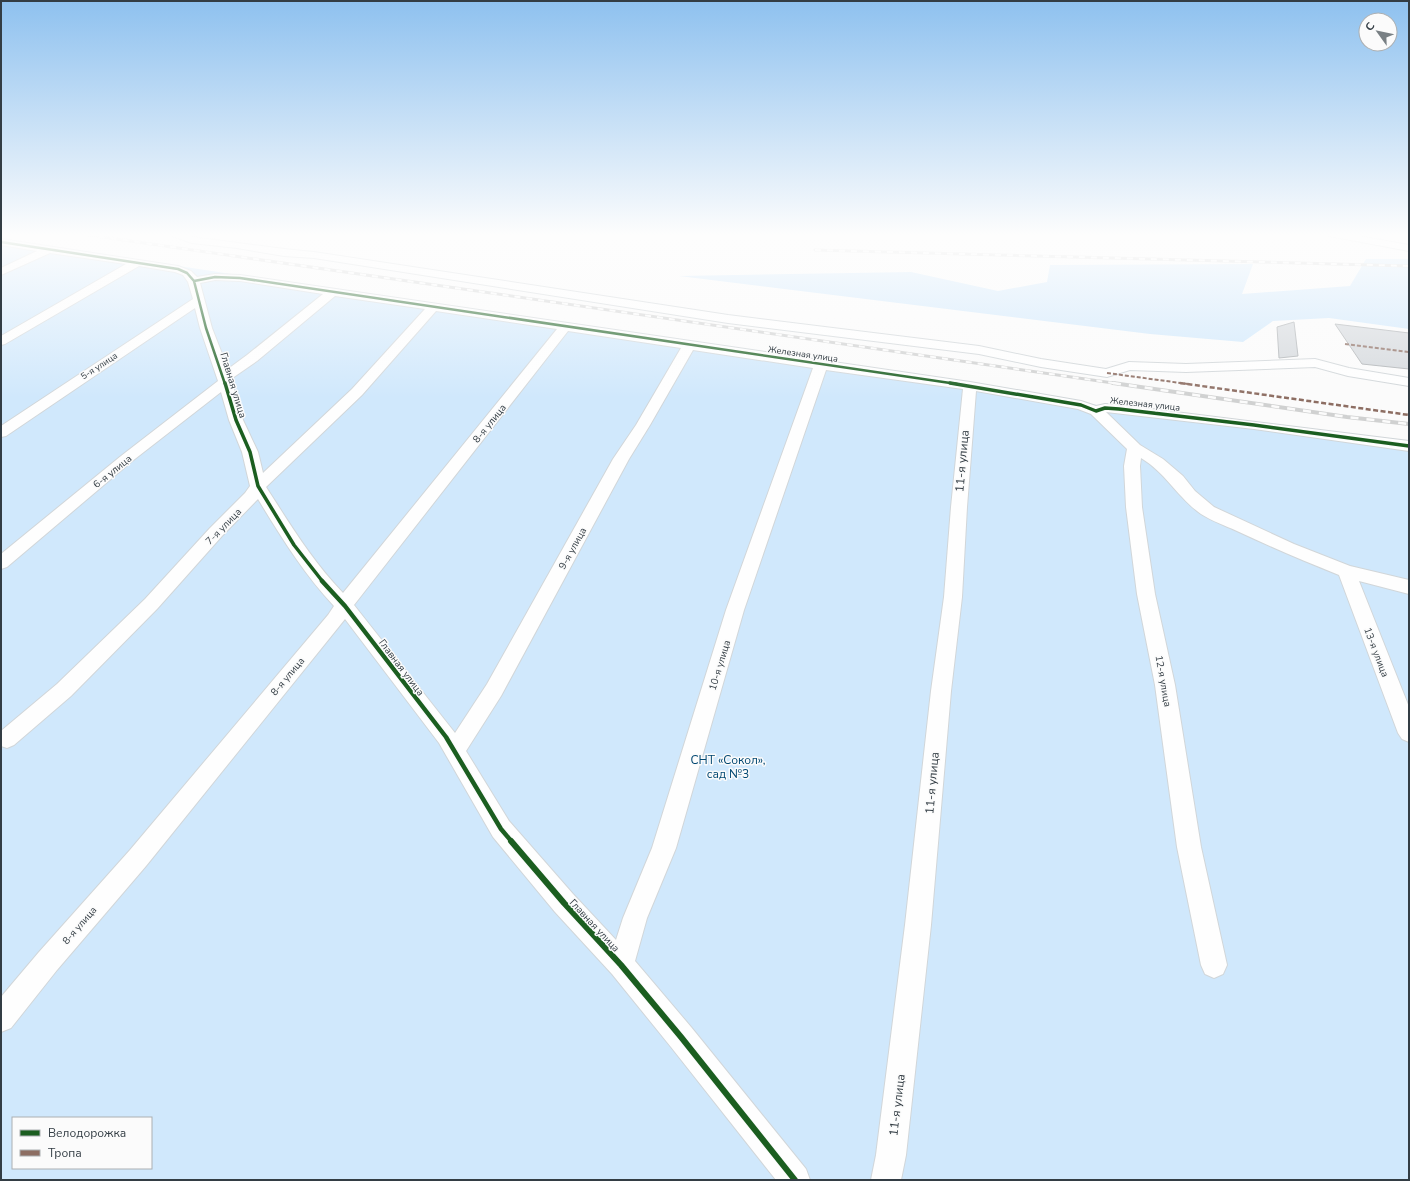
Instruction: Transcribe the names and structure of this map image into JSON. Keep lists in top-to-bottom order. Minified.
{"streets":{"street":["Железная улица","5-я улица","Главная улица","8-я улица","11-я улица","6-я улица","7-я улица","9-я улица","13-я улица","10-я улица","12-я улица"]},"crossings":[["Железная улица","8-я улица"],["Железная улица","11-я улица"],["Железная улица","6-я улица"],["Железная улица","7-я улица"],["Железная улица","9-я улица"],["Железная улица","10-я улица"],["5-я улица","Главная улица"],["Главная улица","8-я улица"],["Главная улица","6-я улица"],["Главная улица","7-я улица"],["Главная улица","9-я улица"],["Главная улица","10-я улица"]],"parks":["СНТ «Сокол», сад №3"],"legend":["Велодорожка","Тропа"],"north":"top left"}
